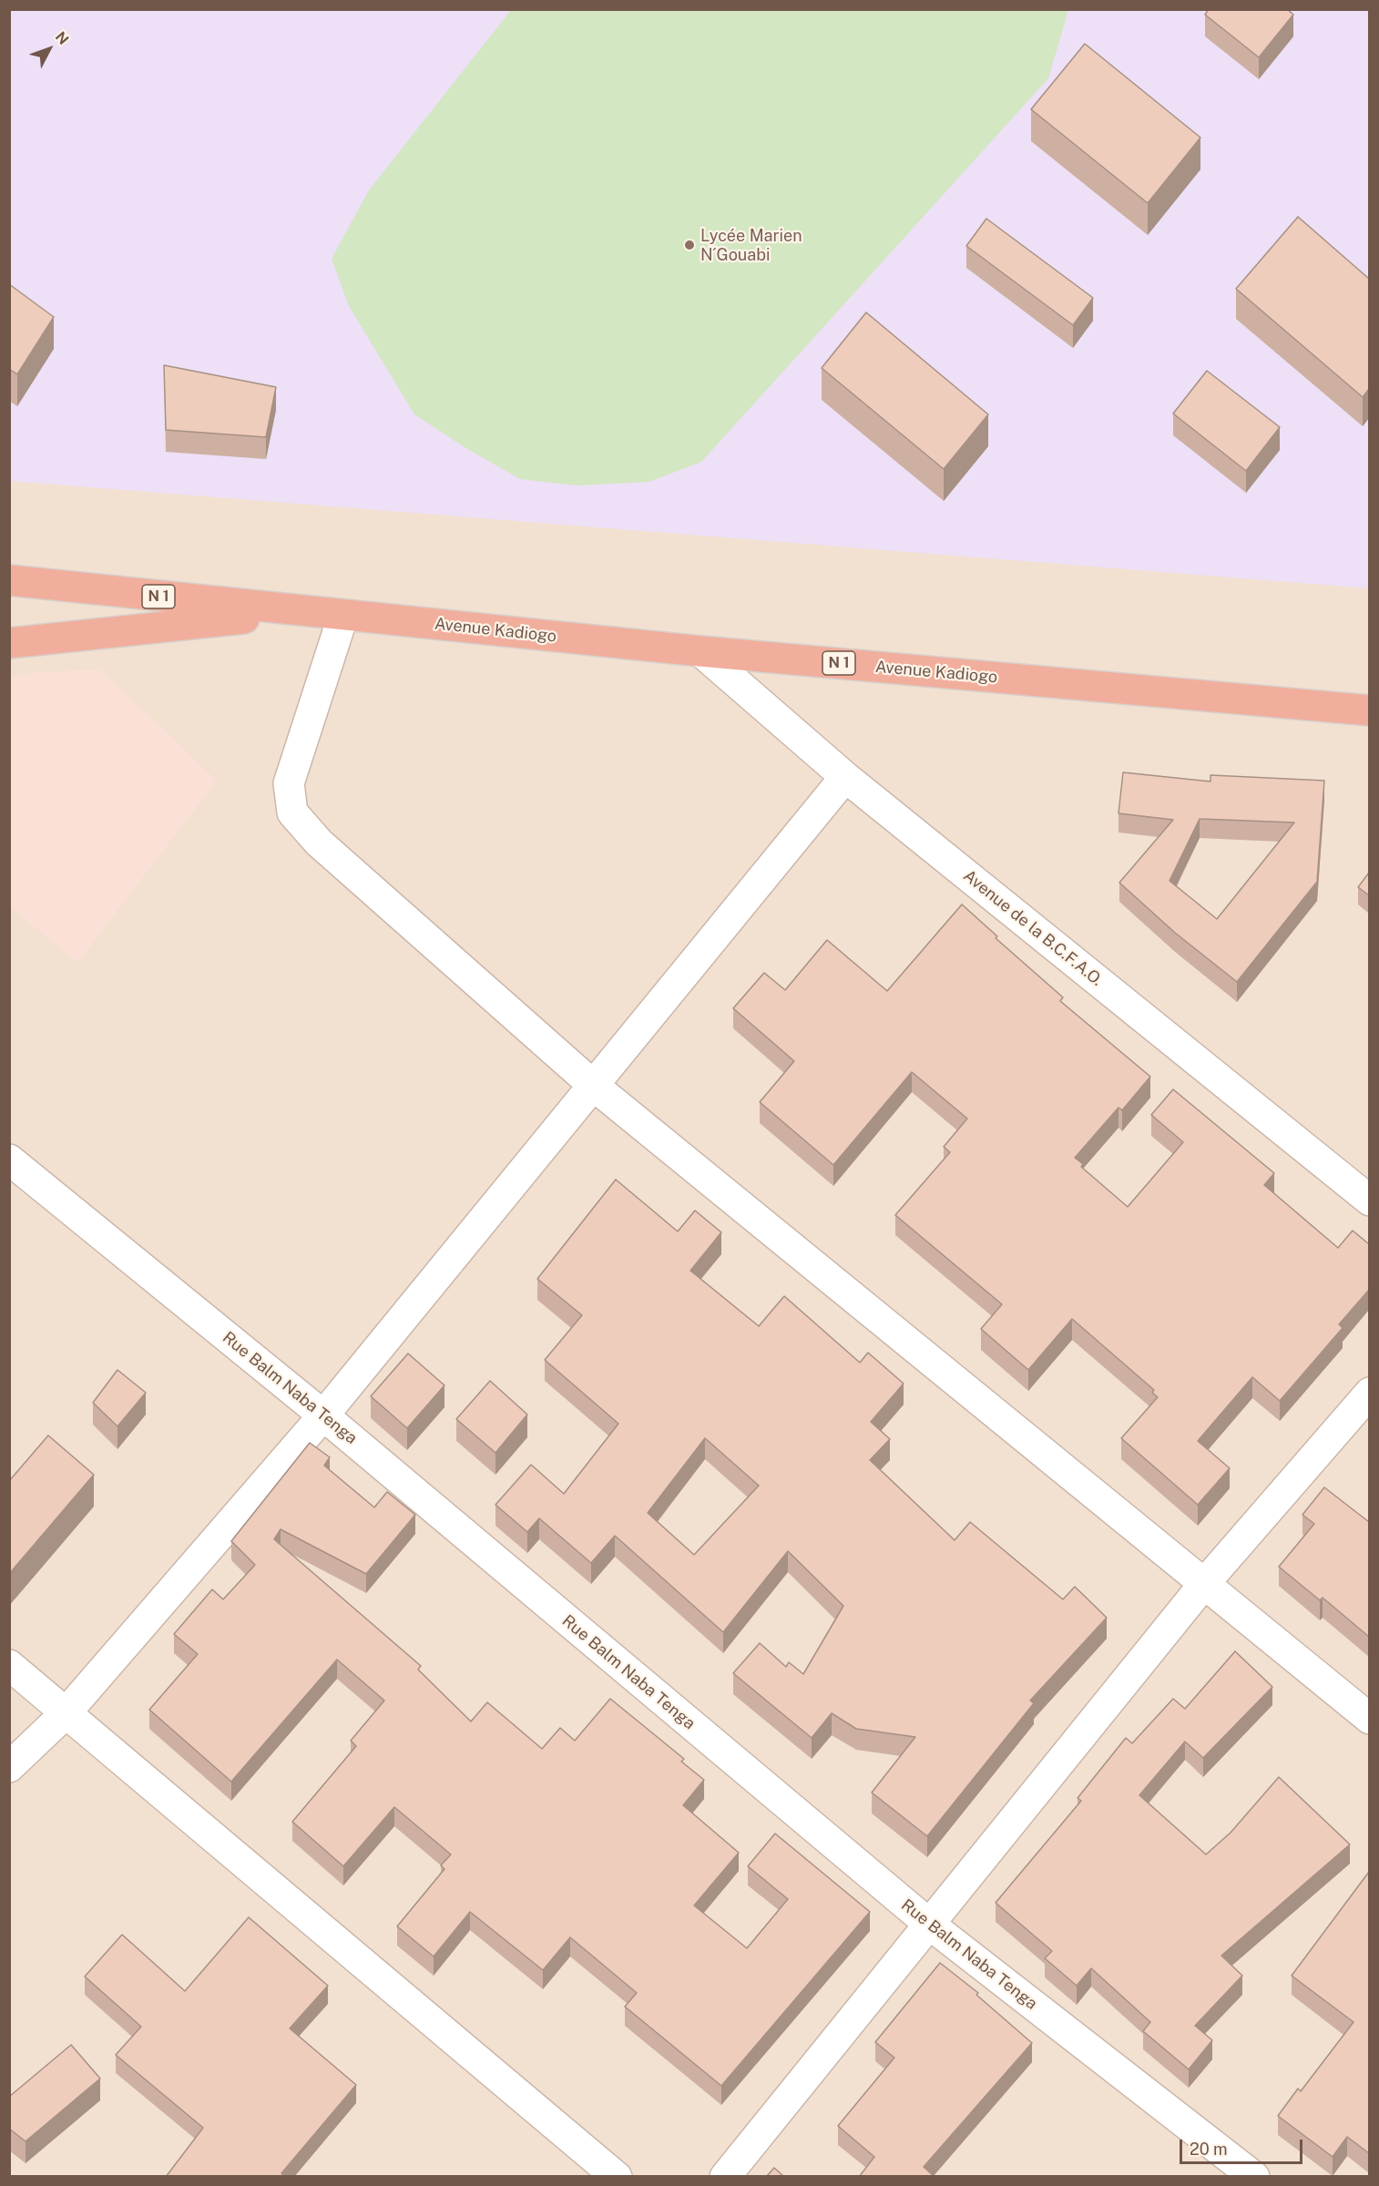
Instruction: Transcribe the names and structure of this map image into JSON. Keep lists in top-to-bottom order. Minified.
{"streets":{"highway":["N 1","Avenue Kadiogo"],"street":["Avenue de la B.C.F.A.O.","Rue Balm Naba Tenga"]},"crossings":[["Avenue Kadiogo","Avenue de la B.C.F.A.O."]],"places":["Lycée Marien N´Gouabi"],"scale_bar":"20 m","north":"top right"}
